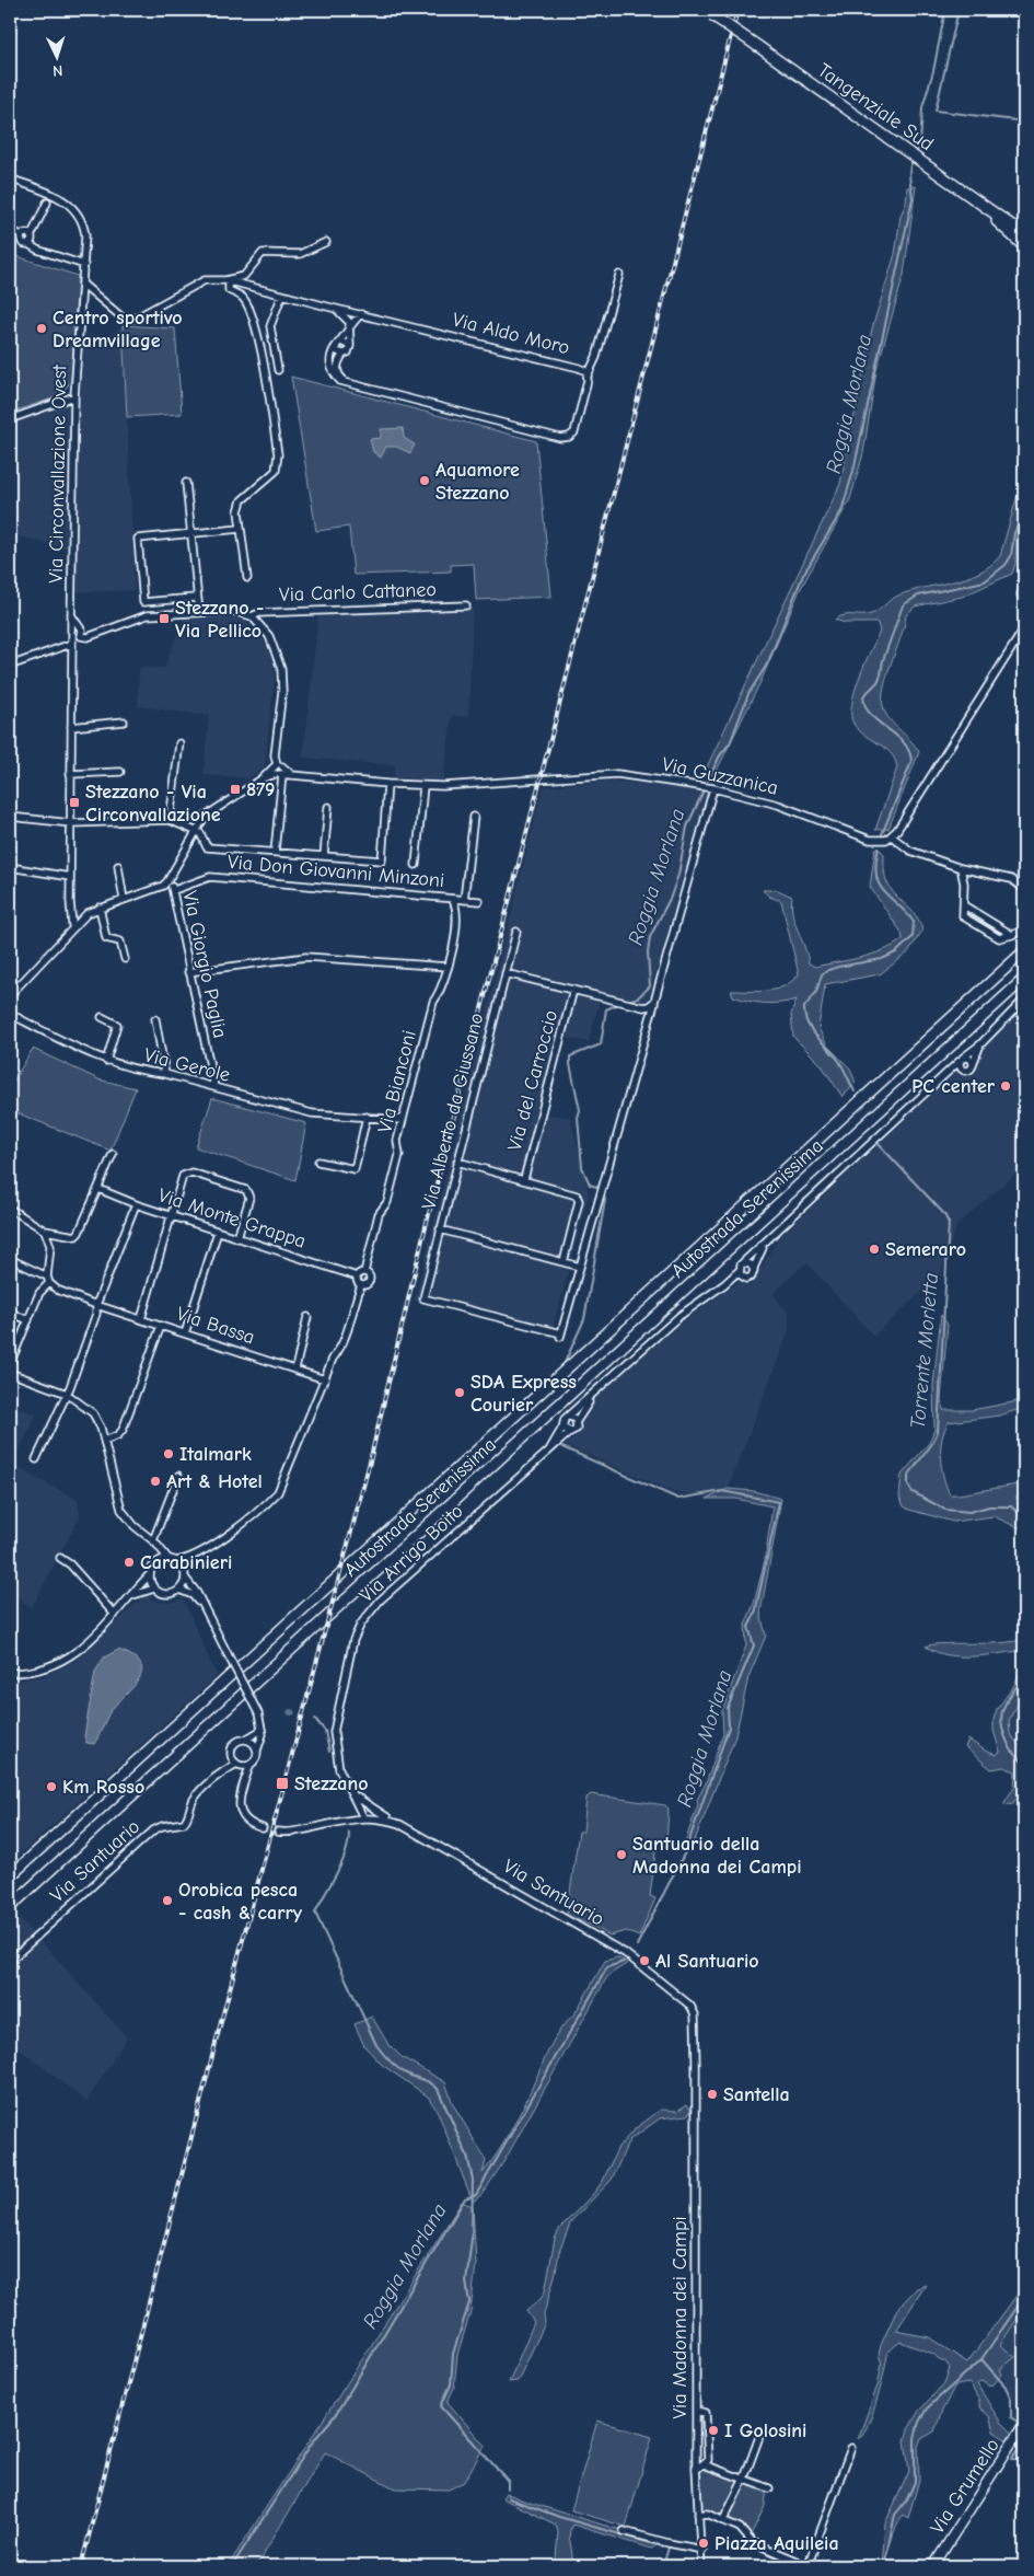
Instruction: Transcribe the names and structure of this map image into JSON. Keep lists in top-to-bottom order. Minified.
{"streets":{"highway":["Tangenziale Sud","Autostrada Serenissima"],"main road":["Via Grumello"],"street":["Via Aldo Moro","Via Circonvallazione Ovest","Via Carlo Cattaneo","Via Guzzanica","Via Don Giovanni Minzoni","Via Giorgio Paglia","Via Gerole","Via del Carroccio","Via Bianconi","Via Alberto da Giussano","Via Monte Grappa","Via Bassa","Via Arrigo Boito","Via Santuario","Via Madonna dei Campi"]},"crossings":[["Via Don Giovanni Minzoni","Via Giorgio Paglia"],["Via Don Giovanni Minzoni","Via Bianconi"],["Via Giorgio Paglia","Via Gerole"],["Via Gerole","Via Bianconi"],["Via Bianconi","Via Monte Grappa"],["Via Bianconi","Via Bassa"],["Via Arrigo Boito","Via Santuario"],["Via Santuario","Via Madonna dei Campi"]],"water":["Roggia Morlana","Torrente Morletta"],"places":{"other":["Centro sportivo Dreamvillage","Aquamore Stezzano","PC center","Semeraro","SDA Express Courier","Italmark","Art & Hotel","Carabinieri","Km Rosso","Santuario della Madonna dei Campi","Orobica pesca - cash & carry","Al Santuario","Santella","I Golosini","Piazza Aquileia"],"transit":["Stezzano - Via Pellico","879","Stezzano - Via Circonvallazione","Stezzano"]},"north":"bottom"}
